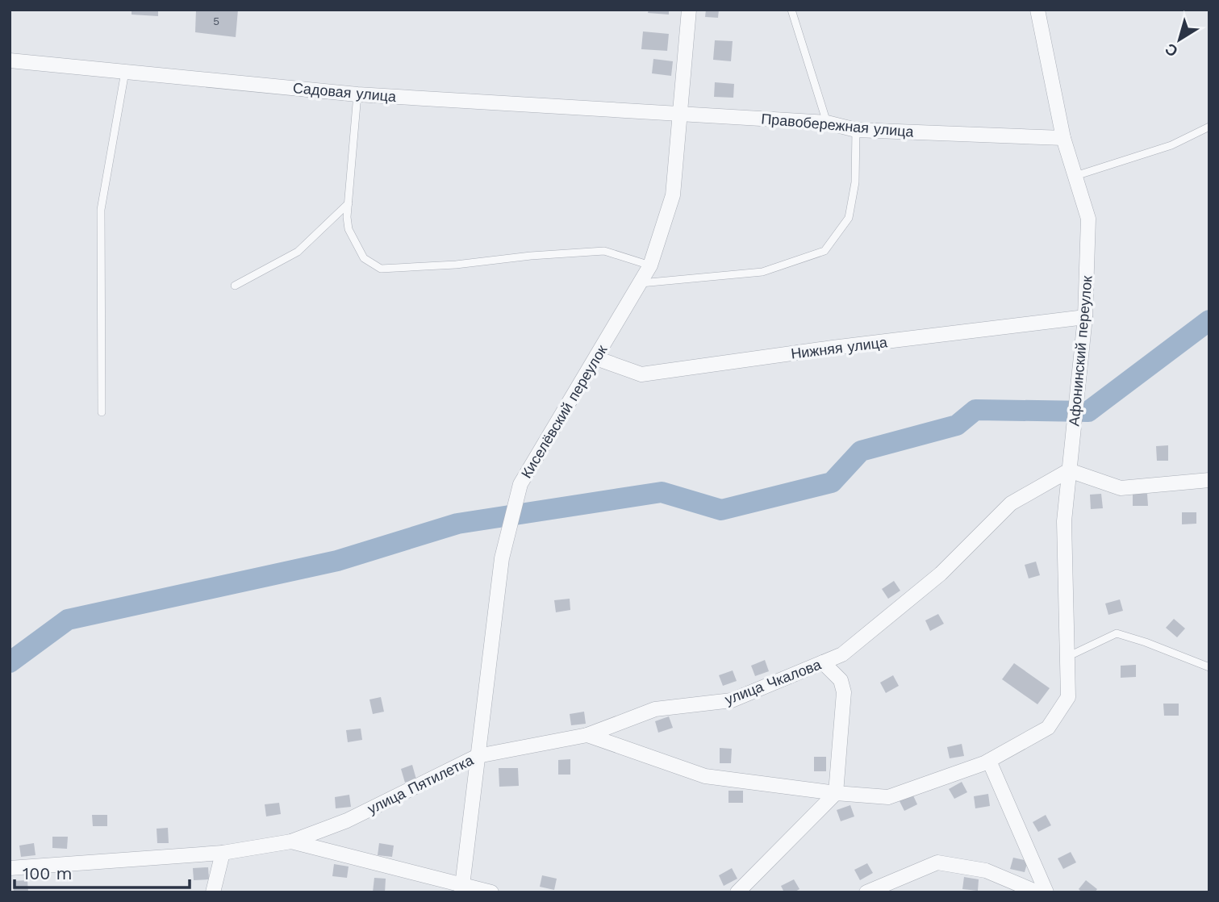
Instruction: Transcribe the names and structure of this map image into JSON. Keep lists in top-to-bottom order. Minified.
{"streets":{"street":["Садовая улица","Правобережная улица","Нижняя улица","Афонинский переулок","Киселёвский переулок","улица Чкалова","улица Пятилетка"]},"crossings":[["Садовая улица","Правобережная улица"],["Садовая улица","Киселёвский переулок"],["Правобережная улица","Афонинский переулок"],["Правобережная улица","Киселёвский переулок"],["Нижняя улица","Афонинский переулок"],["Нижняя улица","Киселёвский переулок"],["Афонинский переулок","улица Чкалова"],["Киселёвский переулок","улица Пятилетка"],["улица Чкалова","улица Пятилетка"]],"house_numbers":["5"],"scale_bar":"100 m","north":"bottom left"}
